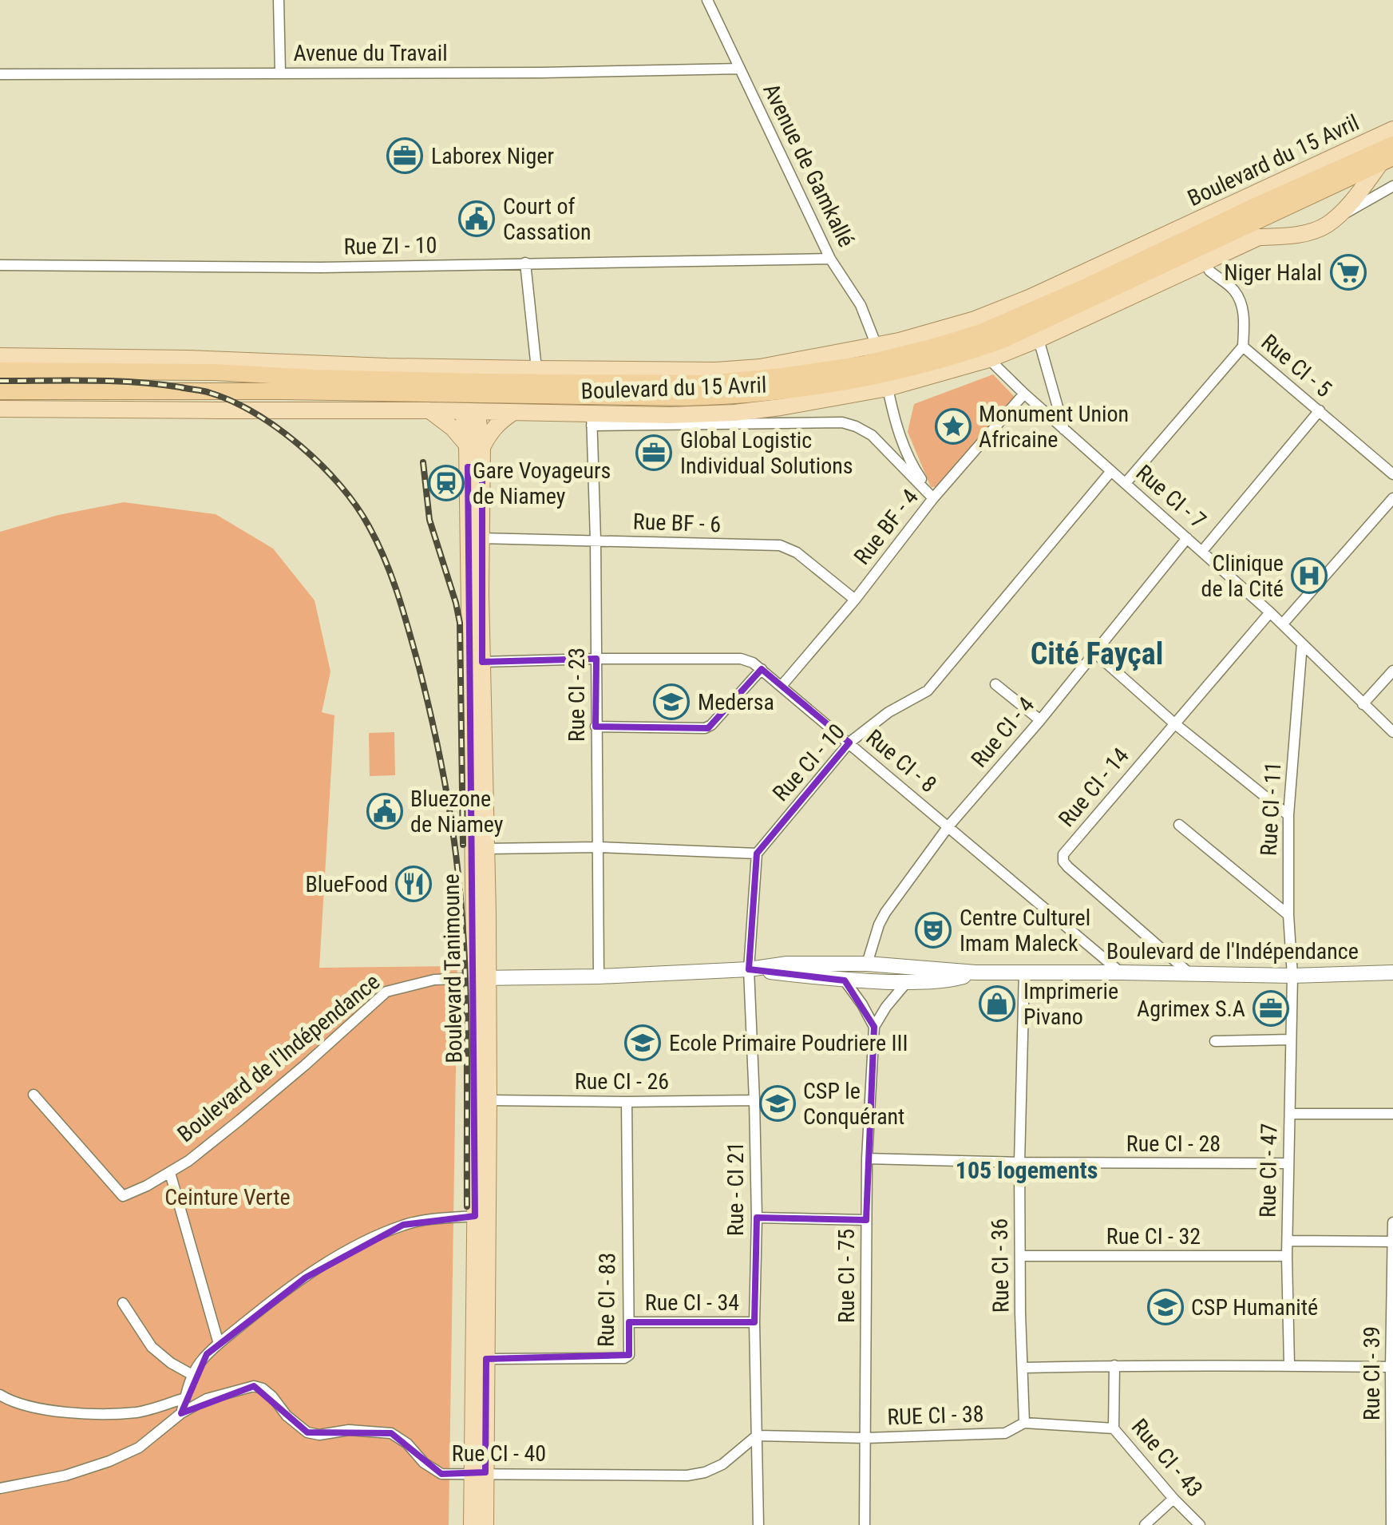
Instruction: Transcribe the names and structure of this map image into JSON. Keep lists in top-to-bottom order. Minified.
{"streets":{"highway":["Boulevard du 15 Avril"],"main road":["Boulevard de l'Indépendance","Boulevard Tanimoune"],"street":["Avenue du Travail","Avenue de Gamkallé","Rue ZI - 10","Rue CI - 5","Rue CI - 7","Rue BF - 6","Rue BF - 4","Rue CI - 23","Rue CI - 4","Rue CI - 8","Rue CI - 10","Rue CI - 14","Rue CI - 11","Rue CI - 26","Rue CI - 28","Rue CI - 47","Rue - CI 21","Rue CI - 32","Rue CI - 36","Rue CI - 75","Rue CI - 83","Rue CI - 34","Rue CI - 39","RUE CI - 38","Rue CI - 40","Rue CI - 43"]},"crossings":[["Avenue du Travail","Avenue de Gamkallé"],["Boulevard du 15 Avril","Avenue de Gamkallé"],["Boulevard du 15 Avril","Rue CI - 7"],["Boulevard du 15 Avril","Rue CI - 23"],["Boulevard du 15 Avril","Boulevard Tanimoune"],["Avenue de Gamkallé","Rue ZI - 10"],["Rue CI - 7","Rue BF - 4"],["Rue CI - 7","Rue CI - 4"],["Rue CI - 7","Rue CI - 10"],["Rue CI - 7","Rue CI - 14"],["Rue CI - 7","Rue CI - 11"],["Rue BF - 6","Rue BF - 4"],["Rue BF - 6","Rue CI - 23"],["Rue BF - 6","Boulevard Tanimoune"],["Rue BF - 4","Rue CI - 8"],["Rue CI - 23","Rue CI - 8"],["Rue CI - 23","Boulevard de l'Indépendance"],["Rue CI - 4","Rue CI - 8"],["Rue CI - 4","Boulevard de l'Indépendance"],["Rue CI - 8","Rue CI - 10"],["Rue CI - 8","Boulevard de l'Indépendance"],["Rue CI - 8","Boulevard Tanimoune"],["Rue CI - 10","Rue - CI 21"],["Rue CI - 14","Boulevard de l'Indépendance"],["Rue CI - 11","Boulevard de l'Indépendance"],["Rue CI - 11","Rue CI - 47"],["Boulevard de l'Indépendance","Boulevard Tanimoune"],["Boulevard de l'Indépendance","Rue CI - 47"],["Boulevard de l'Indépendance","Rue - CI 21"],["Boulevard de l'Indépendance","Rue CI - 36"],["Boulevard Tanimoune","Rue CI - 26"],["Boulevard Tanimoune","Rue CI - 83"],["Boulevard Tanimoune","Rue CI - 40"],["Rue CI - 26","Rue - CI 21"],["Rue CI - 26","Rue CI - 83"],["Rue CI - 28","Rue CI - 47"],["Rue CI - 28","Rue CI - 36"],["Rue CI - 28","Rue CI - 75"],["Rue CI - 47","Rue CI - 32"],["Rue - CI 21","Rue CI - 34"],["Rue - CI 21","RUE CI - 38"],["Rue - CI 21","Rue CI - 40"],["Rue CI - 32","Rue CI - 36"],["Rue CI - 36","RUE CI - 38"],["Rue CI - 75","RUE CI - 38"],["Rue CI - 83","Rue CI - 34"],["RUE CI - 38","Rue CI - 40"],["RUE CI - 38","Rue CI - 43"]],"districts":["Cité Fayçal","105 logements"],"parks":["Ceinture Verte"],"places":{"office":["Laborex Niger","Global Logistic Individual Solutions","Agrimex S.A"],"public building":["Court of Cassation","Bluezone de Niamey"],"supermarket":["Niger Halal"],"place":["Monument Union Africaine"],"station":["Gare Voyageurs de Niamey"],"hospital":["Clinique de la Cité"],"school or university":["Medersa","Ecole Primaire Poudriere III","CSP le Conquérant","CSP Humanité"],"restaurant":["BlueFood"],"theatre":["Centre Culturel Imam Maleck"],"shop":["Imprimerie Pivano"]}}
